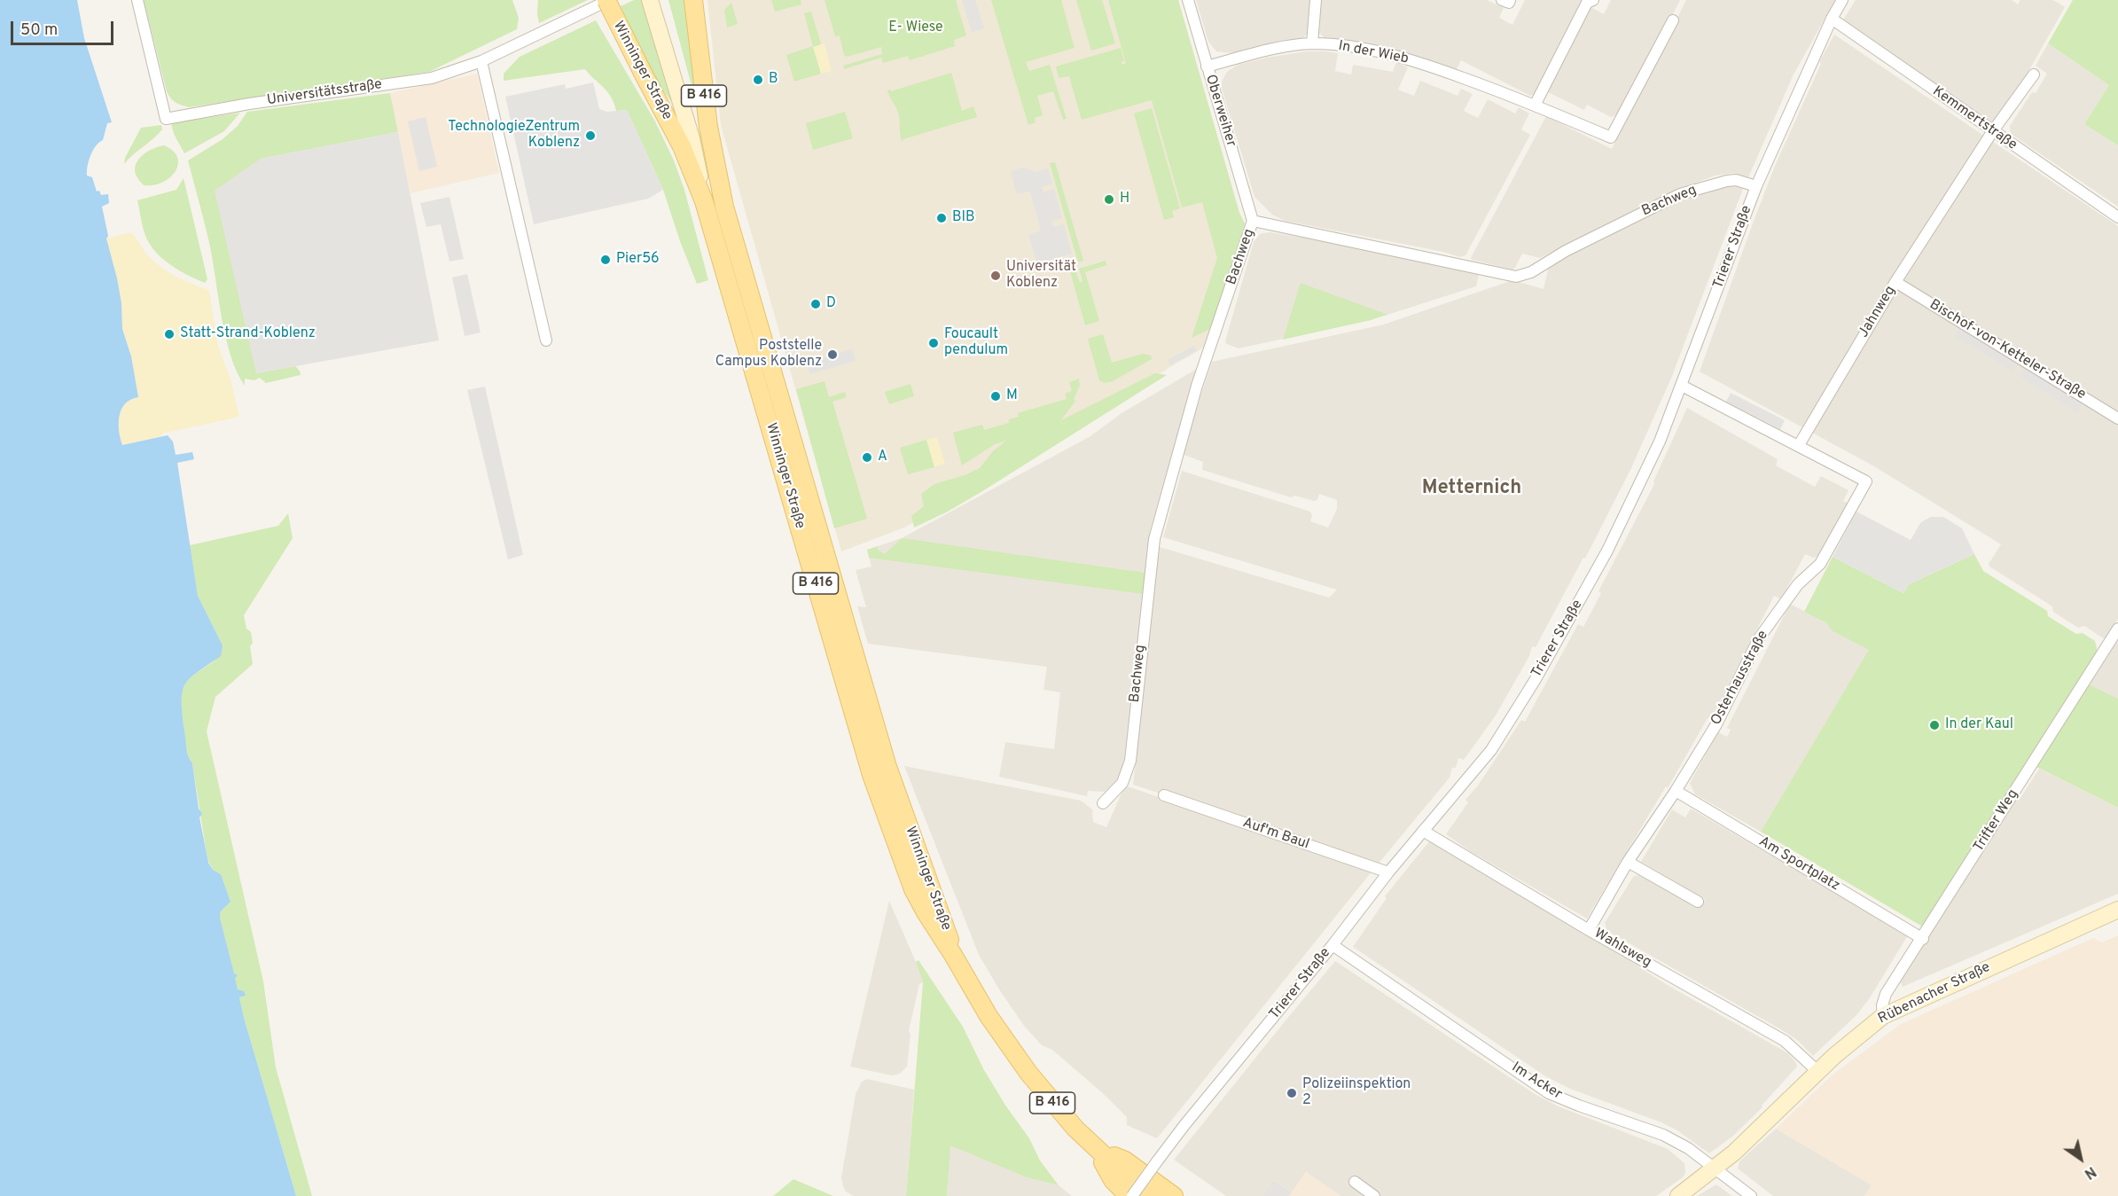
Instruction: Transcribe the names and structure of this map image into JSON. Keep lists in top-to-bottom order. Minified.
{"streets":{"main road":["Winninger Straße","B 416","Rübenacher Straße"],"street":["In der Wieb","Universitätsstraße","Oberweiher","Kemmertstraße","Bachweg","Trierer Straße","Jahnweg","Bischof-von-Ketteler-Straße","Osterhausstraße","Trifter Weg","Auf'm Baul","Am Sportplatz","Wahlsweg","Im Acker"]},"crossings":[["In der Wieb","Oberweiher"],["Winninger Straße","Universitätsstraße"],["Winninger Straße","B 416"],["B 416","Trierer Straße"],["Oberweiher","Bachweg"],["Kemmertstraße","Trierer Straße"],["Kemmertstraße","Jahnweg"],["Bachweg","Trierer Straße"],["Trierer Straße","Auf'm Baul"],["Trierer Straße","Wahlsweg"],["Trierer Straße","Im Acker"],["Jahnweg","Bischof-von-Ketteler-Straße"],["Jahnweg","Osterhausstraße"],["Osterhausstraße","Am Sportplatz"],["Osterhausstraße","Wahlsweg"],["Trifter Weg","Am Sportplatz"],["Trifter Weg","Rübenacher Straße"],["Wahlsweg","Rübenacher Straße"],["Rübenacher Straße","Im Acker"]],"districts":["Metternich"],"parks":["E- Wiese"],"places":["B","TechnologieZentrum Koblenz","H","BIB","Pier56","Universität Koblenz","D","Statt-Strand-Koblenz","Foucault pendulum","Poststelle Campus Koblenz","M","A","In der Kaul","Polizeiinspektion 2"],"scale_bar":"50 m","north":"bottom right"}
